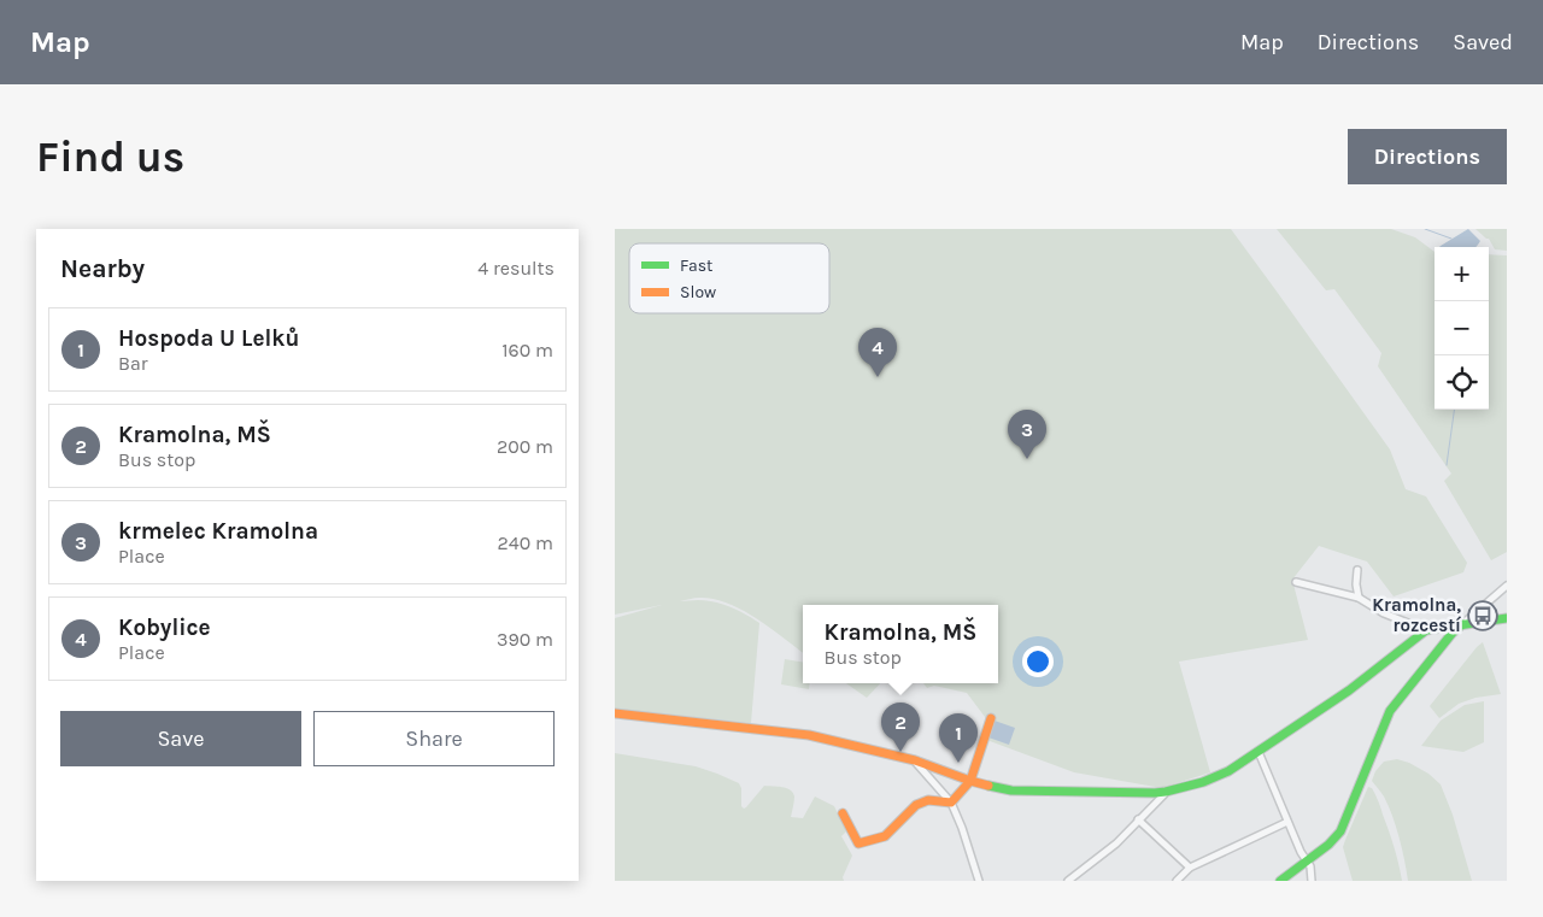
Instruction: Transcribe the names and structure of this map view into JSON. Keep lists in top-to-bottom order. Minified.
{"places":{"bus stop":["Kramolna, rozcestí"]},"legend":["Fast","Slow"],"page":{"header":"Map","nav":["Map","Directions","Saved"],"buttons":["Directions",["Save","Share"]],"title":"Find us","heading":["Nearby","4 results"],"map_buttons":["+","−"],"list":[{"mark":"1","name":"Hospoda U Lelků","note":"Bar","value":"160 m"},{"mark":"2","name":"Kramolna, MŠ","note":"Bus stop","value":"200 m"},{"mark":"3","name":"krmelec Kramolna","note":"Place","value":"240 m"},{"mark":"4","name":"Kobylice","note":"Place","value":"390 m"}],"pins":["4","3","2","1"],"popup":["Kramolna, MŠ","Bus stop"]}}
